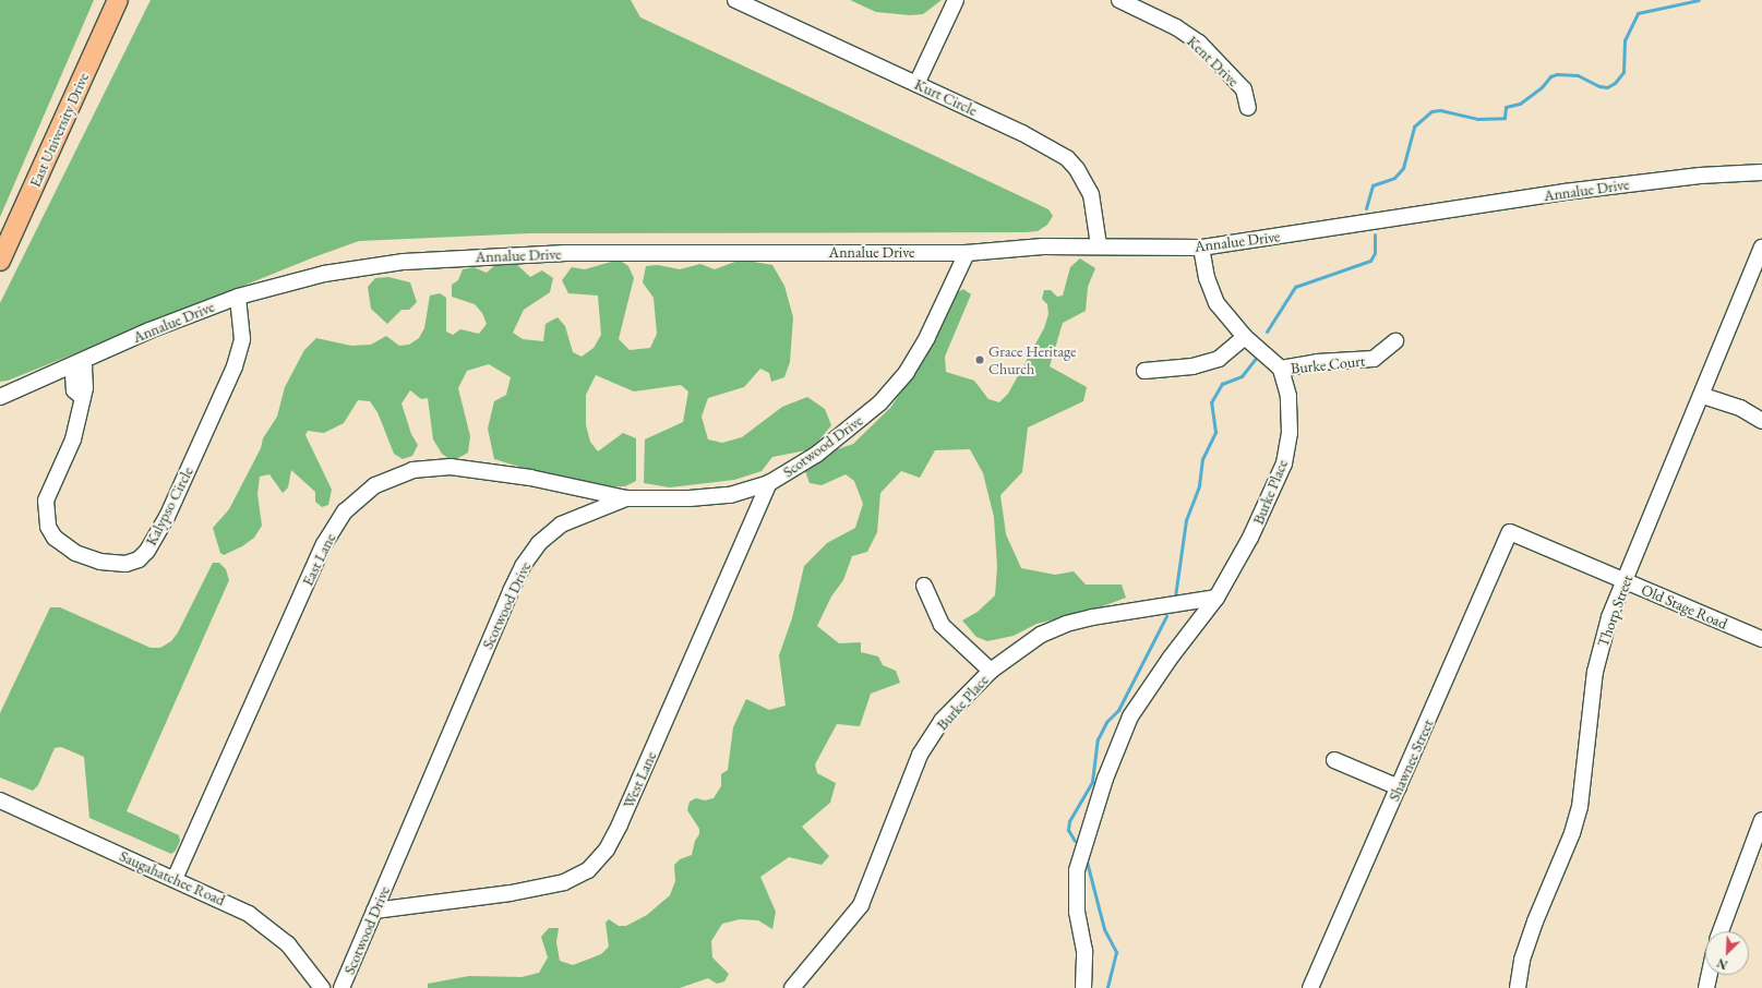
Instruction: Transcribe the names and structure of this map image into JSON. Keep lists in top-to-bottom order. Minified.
{"streets":{"main road":["East University Drive"],"street":["Kent Drive","Kurt Circle","Annalue Drive","Burke Court","Scotwood Drive","Burke Place","Kalypso Circle","East Lane","Old Stage Road","Thorp Street","Shawnee Street","West Lane","Saugahatchee Road"]},"crossings":[["Kurt Circle","Annalue Drive"],["Annalue Drive","Scotwood Drive"],["Annalue Drive","Kalypso Circle"],["Burke Court","Burke Place"],["Scotwood Drive","East Lane"],["Scotwood Drive","West Lane"],["East Lane","Saugahatchee Road"],["Old Stage Road","Thorp Street"],["Old Stage Road","Shawnee Street"]],"places":["Grace Heritage Church"],"north":"bottom left"}
